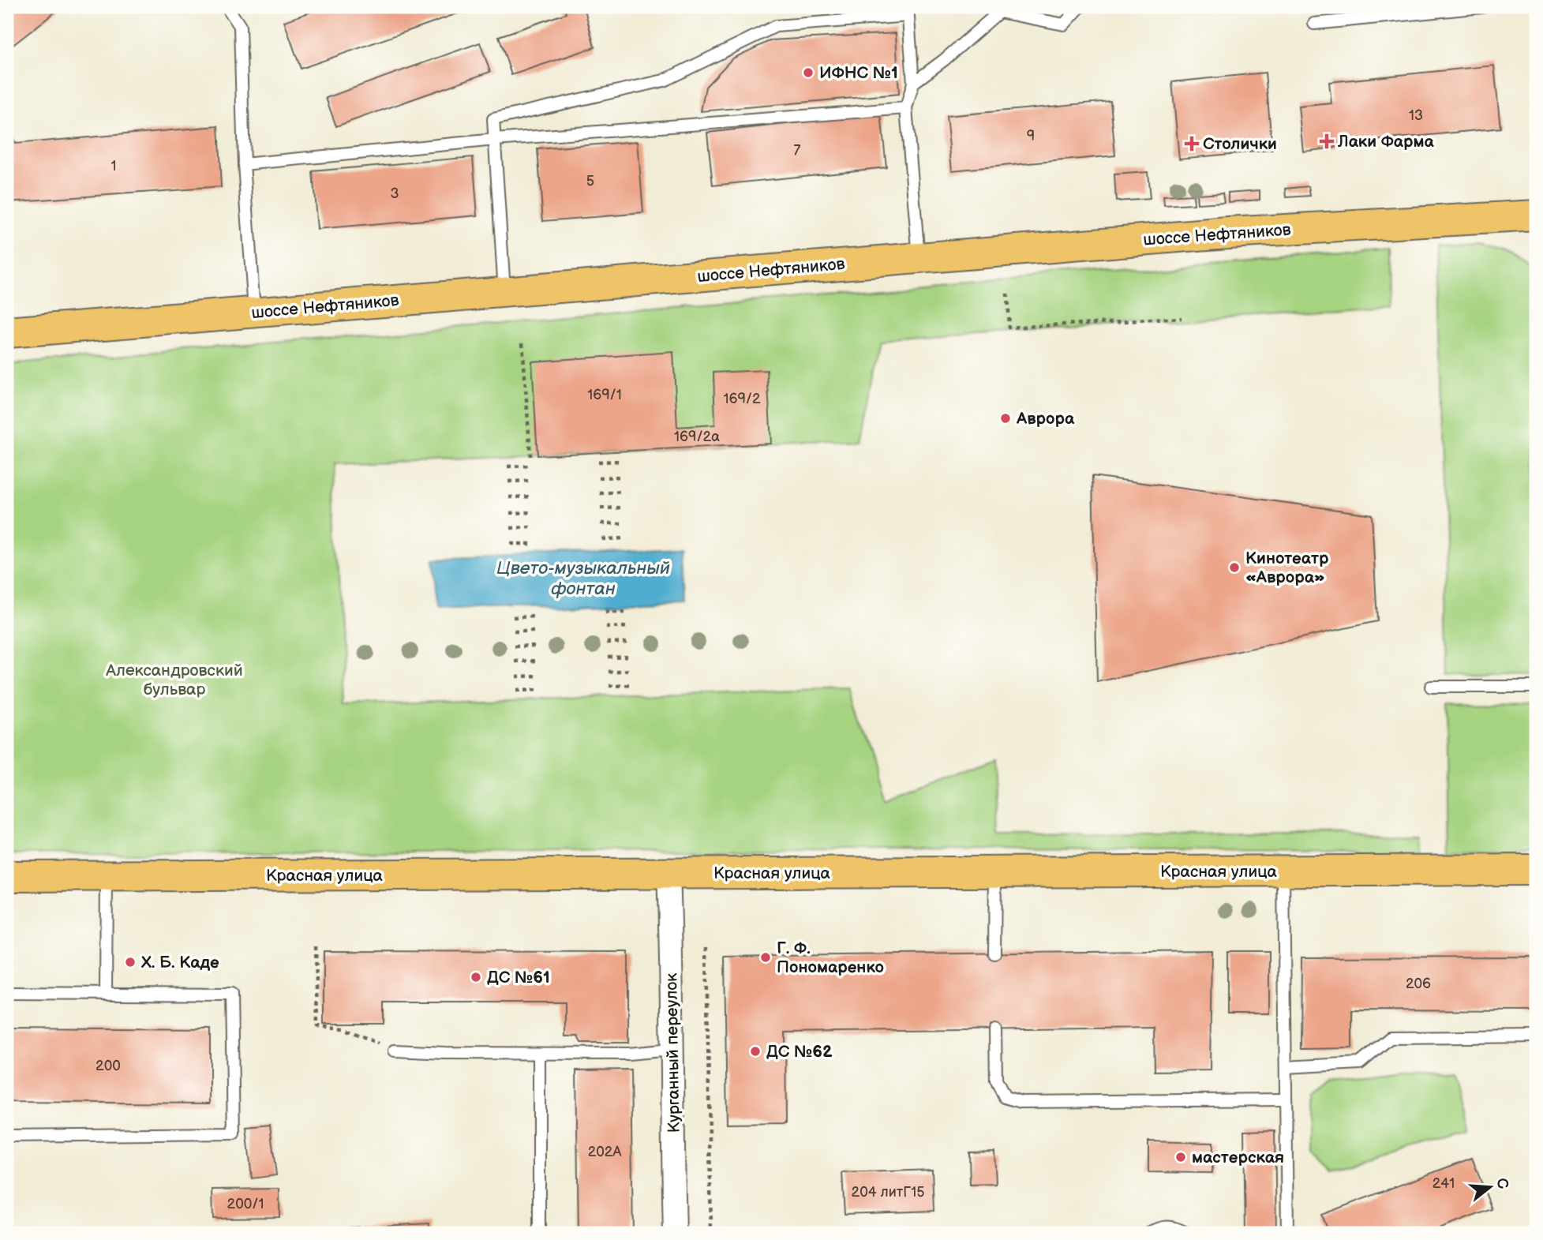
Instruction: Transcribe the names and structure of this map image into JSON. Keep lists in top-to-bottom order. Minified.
{"streets":{"main road":["шоссе Нефтяников","Красная улица"],"street":["Курганный переулок"]},"crossings":[["Красная улица","Курганный переулок"]],"water":["Цвето-музыкальный фонтан"],"parks":["Александровский бульвар"],"places":{"other":["ИФНС №1","Аврора","Кинотеатр «Аврора»","Г. Ф. Пономаренко","Х. Б. Каде","ДС №61","ДС №62","мастерская"],"health":["Лаки Фарма","Столички"]},"house_numbers":["13","9","7","1","5","3","169/1","169/2","169/2а","206","200","202А","241","204 литГ15","200/1"],"north":"right"}
